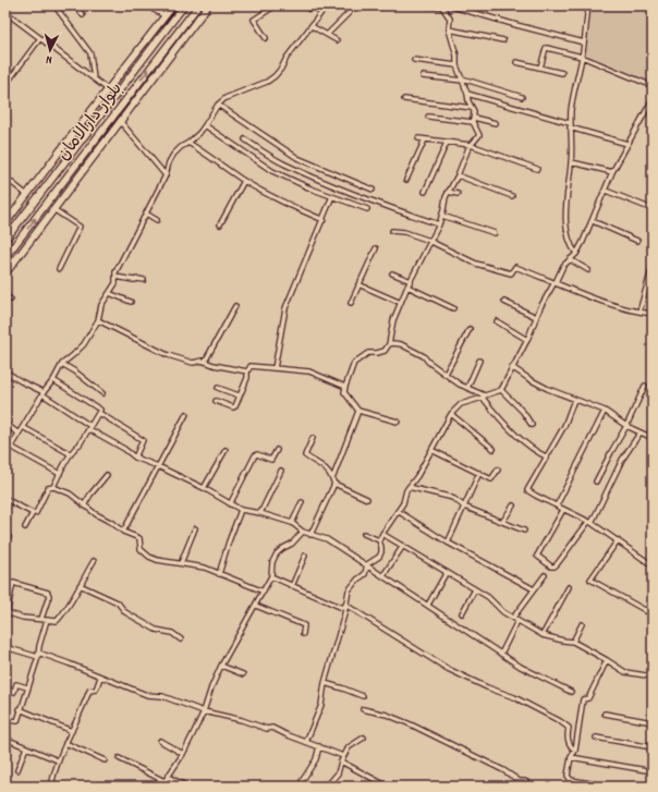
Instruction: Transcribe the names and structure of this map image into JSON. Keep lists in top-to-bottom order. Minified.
{"streets":{"main road":["بلوار دارالامان"]},"north":"bottom"}
